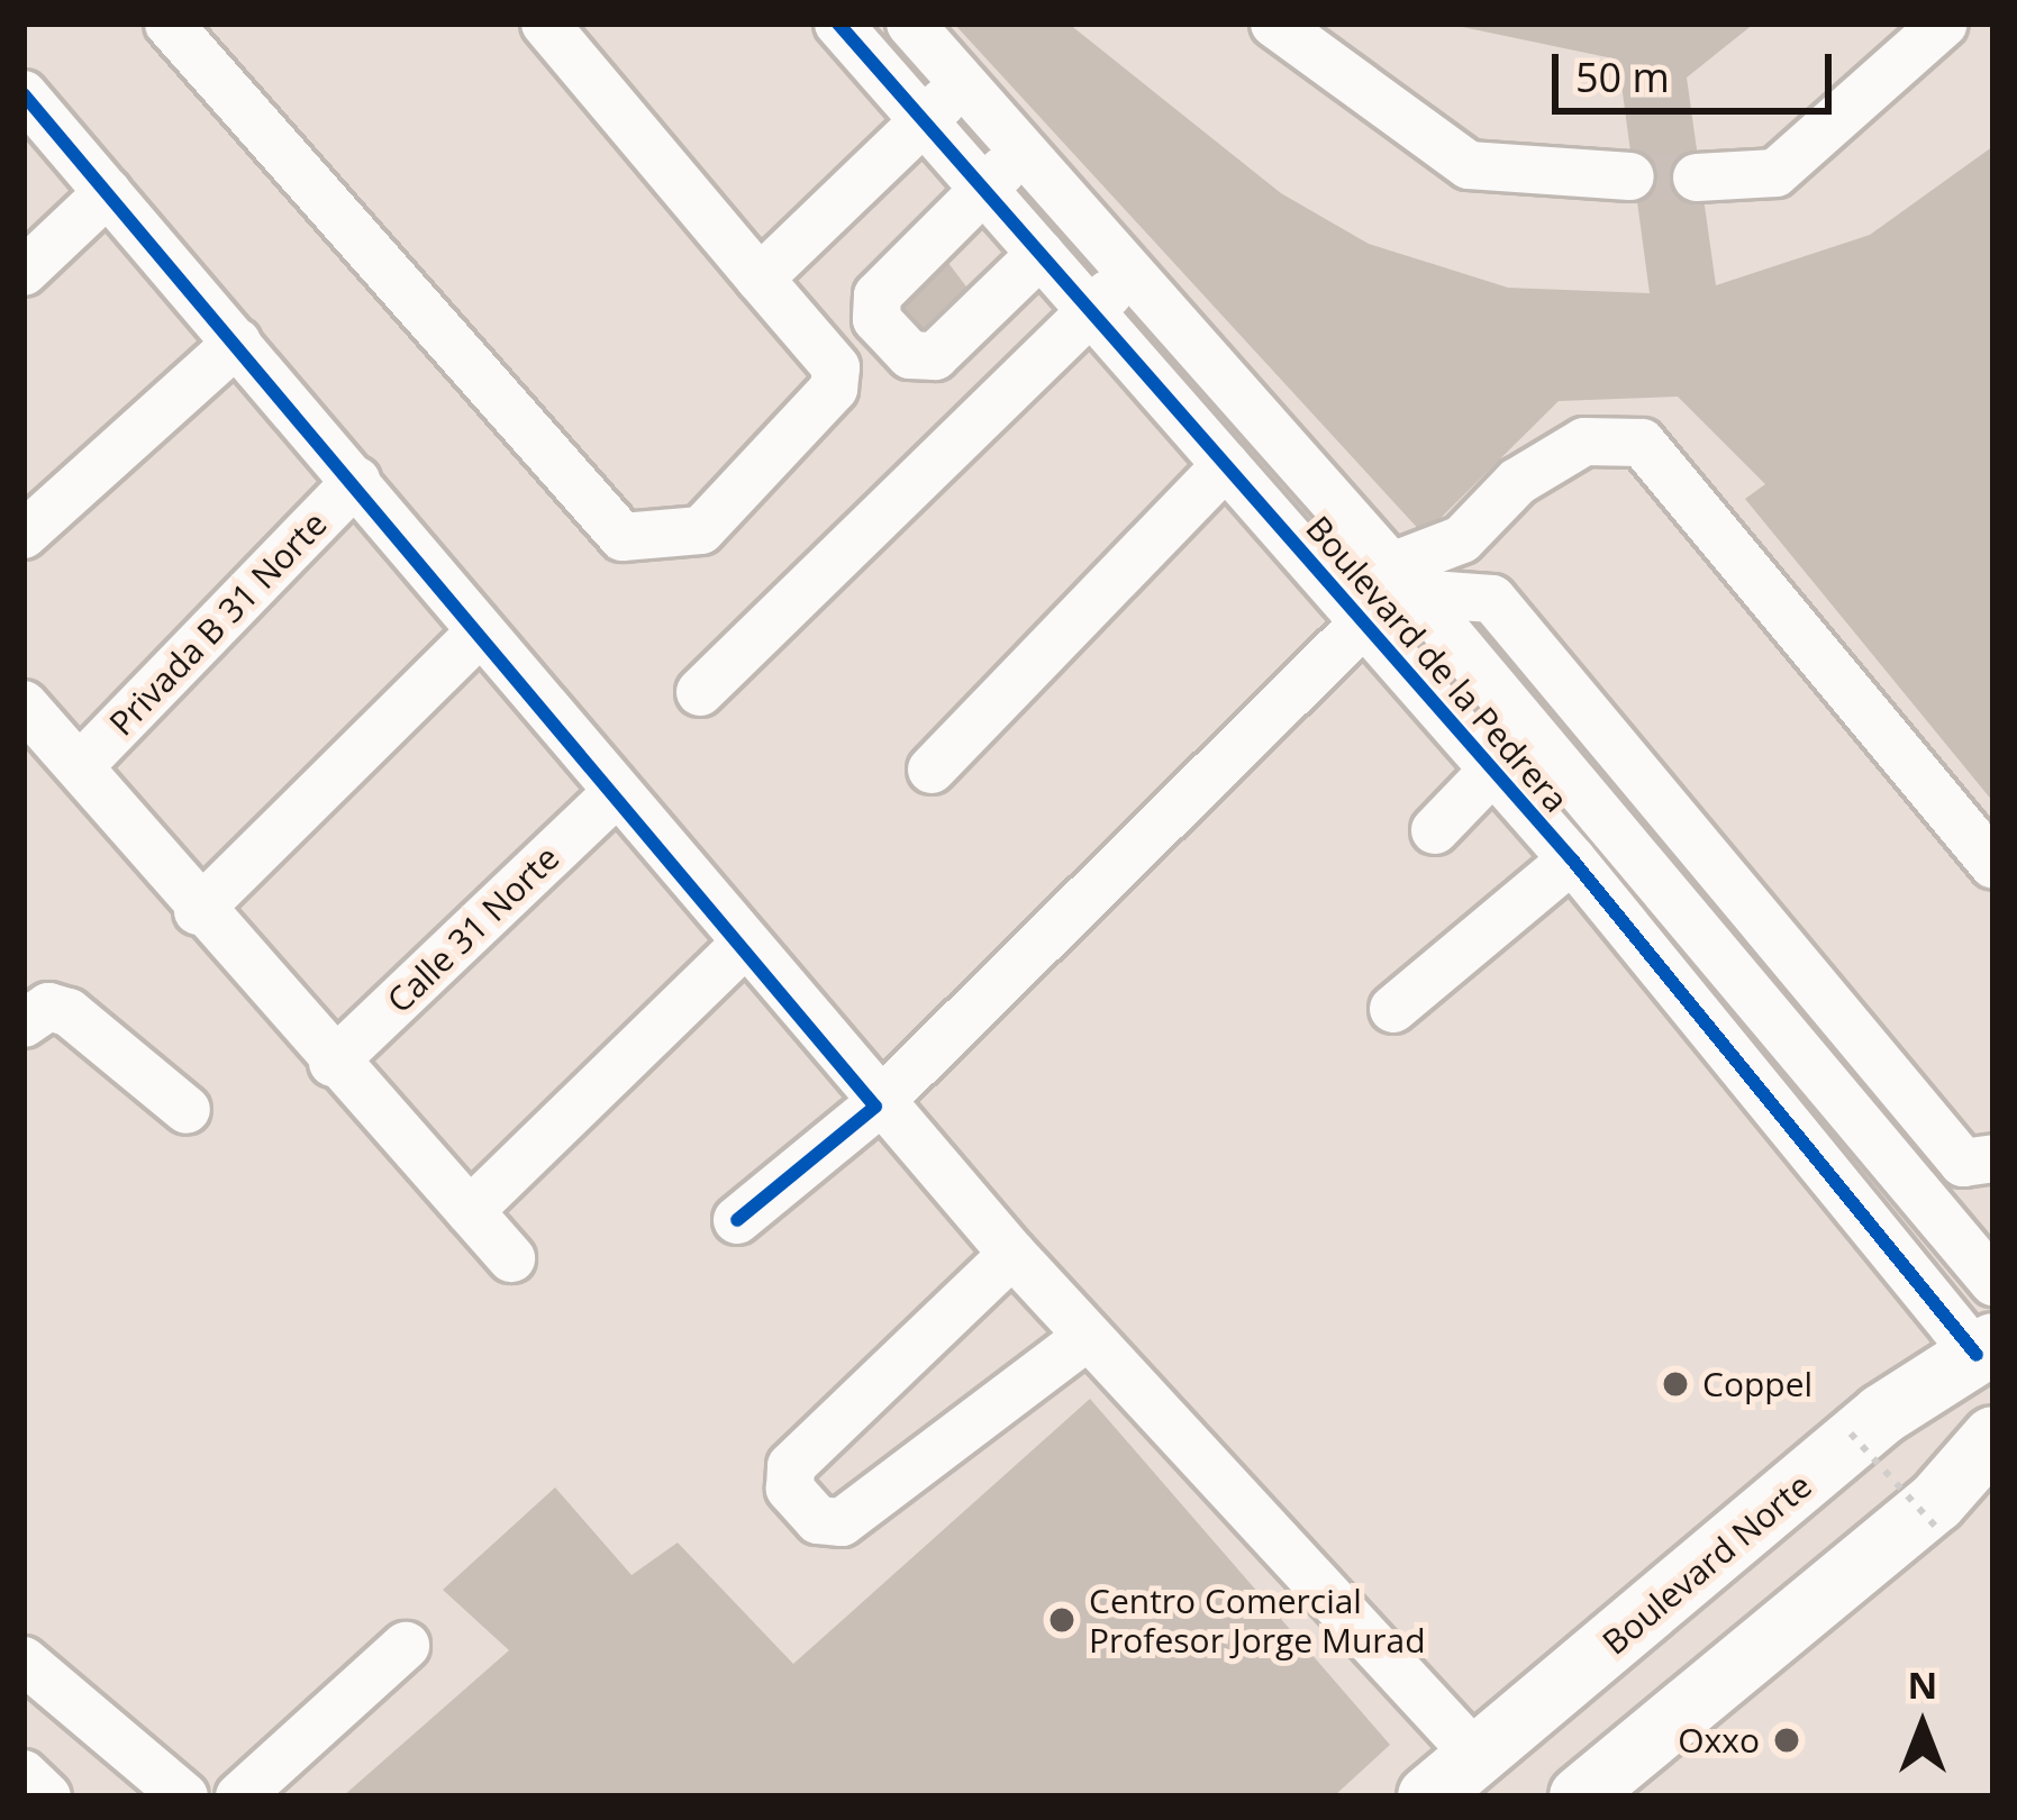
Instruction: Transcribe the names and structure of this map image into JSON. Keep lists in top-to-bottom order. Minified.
{"streets":{"main road":["Boulevard Norte"],"street":["Privada B 31 Norte","Boulevard de la Pedrera","Calle 31 Norte"]},"crossings":[["Boulevard de la Pedrera","Boulevard Norte"]],"places":["Coppel","Centro Comercial Profesor Jorge Murad","Oxxo"],"scale_bar":"50 m","north":"top"}
